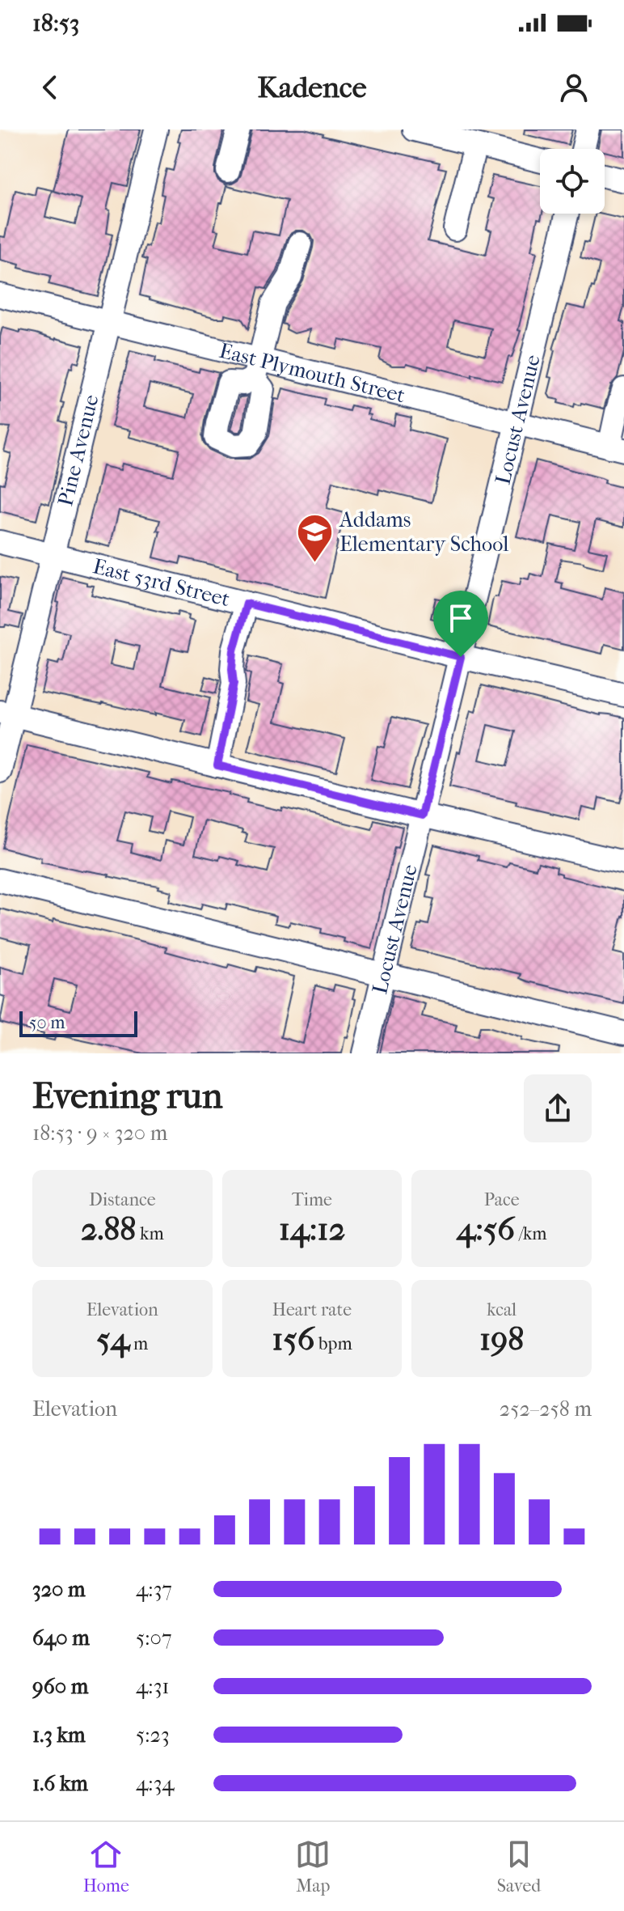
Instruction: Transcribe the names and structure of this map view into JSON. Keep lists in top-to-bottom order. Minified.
{"streets":{"street":["East Plymouth Street","Locust Avenue","Pine Avenue","East 53rd Street"]},"crossings":[["East Plymouth Street","Locust Avenue"],["East Plymouth Street","Pine Avenue"],["Locust Avenue","East 53rd Street"],["Pine Avenue","East 53rd Street"]],"places":{"school or university":["Addams Elementary School"]},"scale_bar":"50 m","page":{"status":"18:53","header":"Kadence","scale":"50 m","heading":["Evening run","18:53 · 9 × 320 m"],"stats":[["Distance","2.88 km"],["Time","14:12"],["Pace","4:56 /km"],["Elevation","54 m"],["Heart rate","156 bpm"],["kcal","198"]],"chart":["Elevation","252–258 m"],"list":[{"name":"320 m","note":"4:37"},{"name":"640 m","note":"5:07"},{"name":"960 m","note":"4:31"},{"name":"1.3 km","note":"5:23"},{"name":"1.6 km","note":"4:34"}],"tabs":["Home","Map","Saved"]}}
